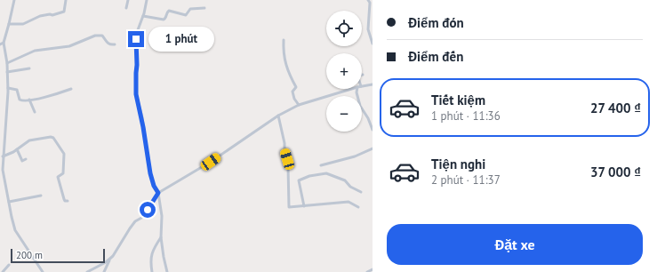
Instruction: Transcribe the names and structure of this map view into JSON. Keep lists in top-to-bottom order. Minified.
{"scale_bar":"200 m","page":{"banner":["Điểm đón","Điểm đến"],"map_buttons":["+","−"],"bubble":"1 phút","list":[{"name":"Tiết kiệm","note":"1 phút · 11:36","value":"27 400 ₫"},{"name":"Tiện nghi","note":"2 phút · 11:37","value":"37 000 ₫"}],"buttons":"Đặt xe","scale":"200 m"}}
